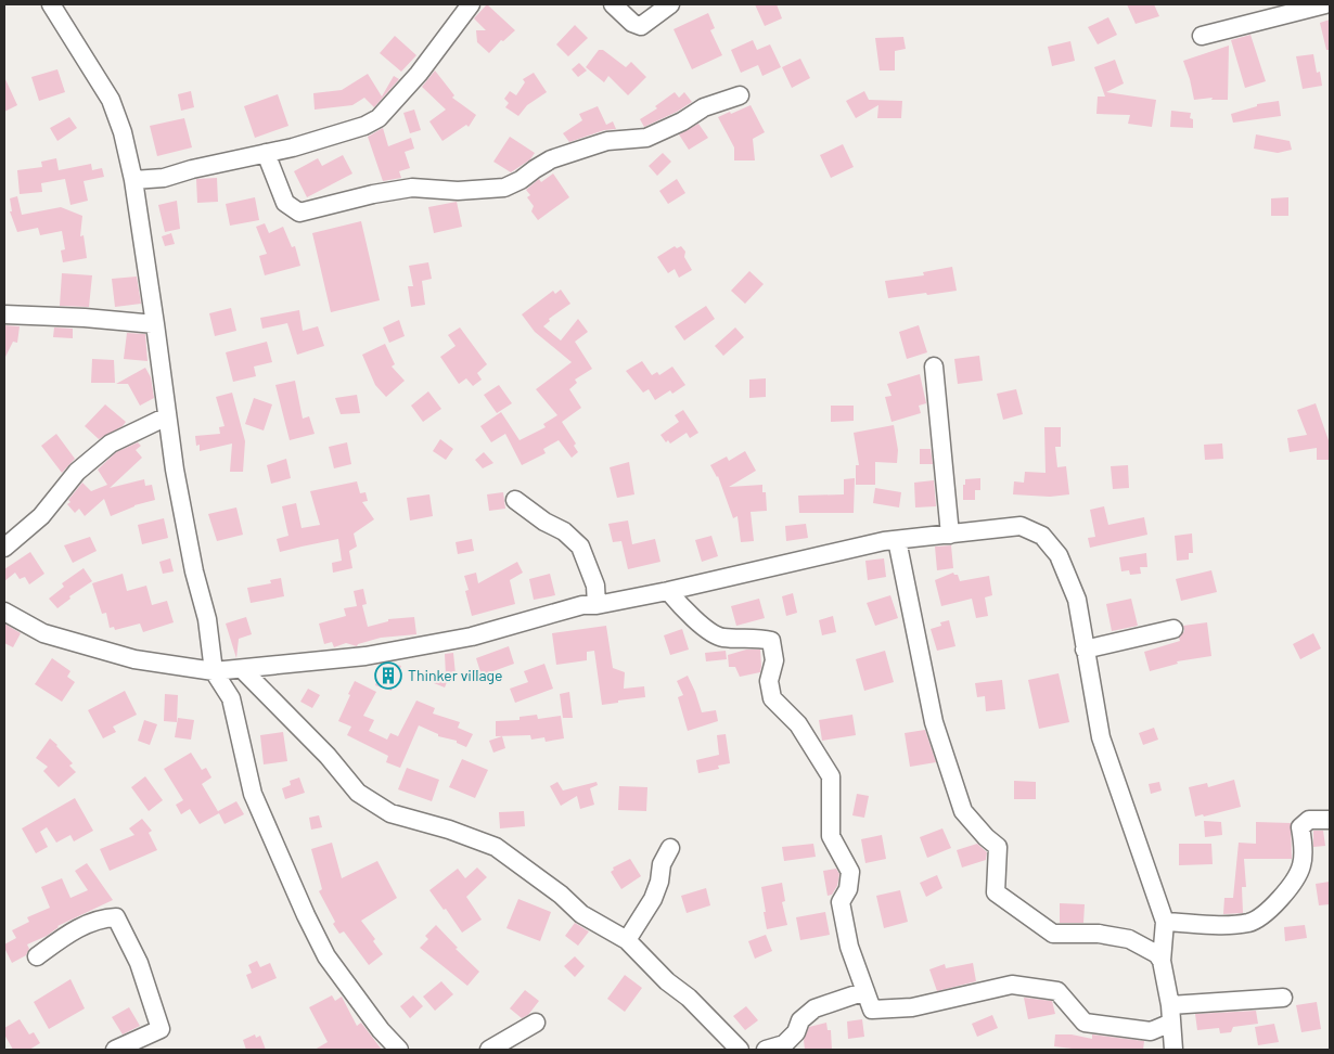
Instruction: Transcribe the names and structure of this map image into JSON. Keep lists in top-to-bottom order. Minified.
{"places":{"building":["Thinker village"]}}
